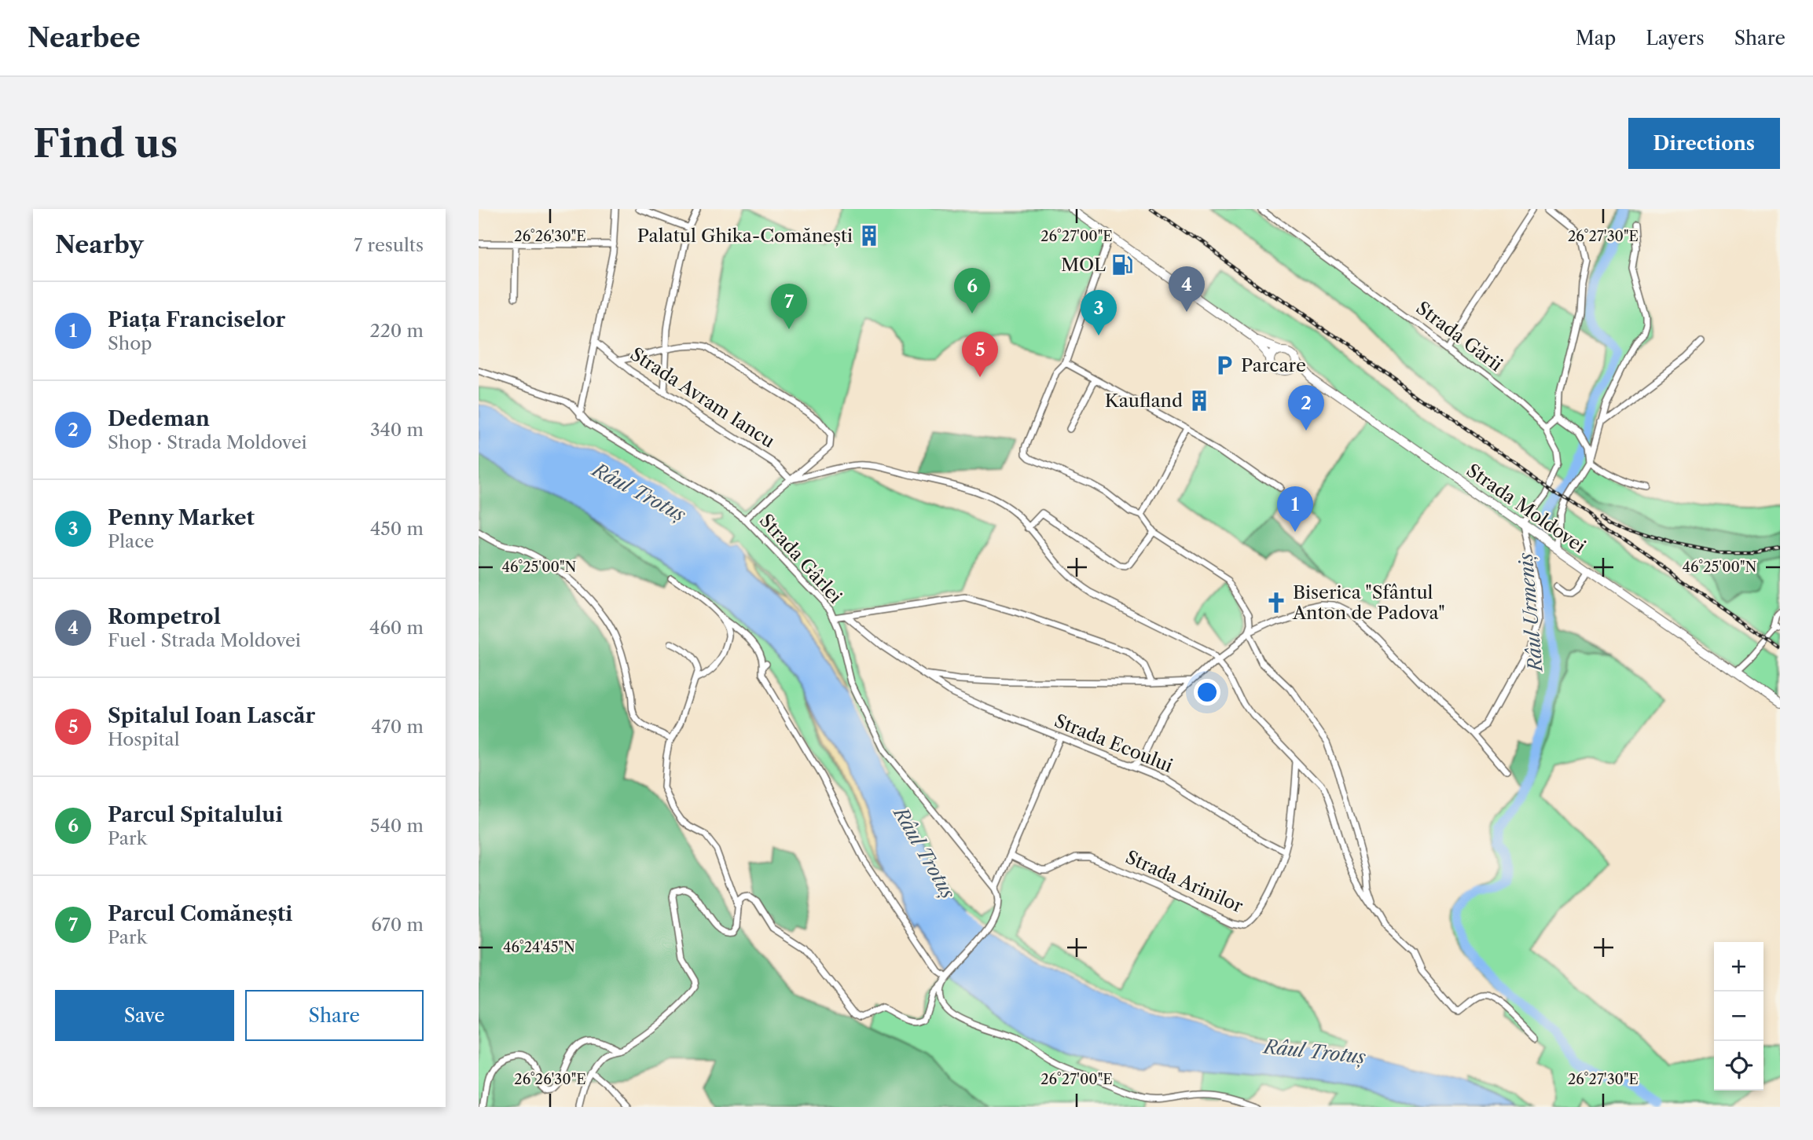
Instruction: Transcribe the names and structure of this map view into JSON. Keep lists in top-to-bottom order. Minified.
{"streets":{"main road":["Strada Moldovei"],"street":["Strada Gării","Strada Avram Iancu","Strada Gârlei","Strada Ecoului","Strada Arinilor"]},"crossings":[["Strada Gării","Strada Moldovei"],["Strada Ecoului","Strada Arinilor"]],"water":["Râul Trotuș","Râul Urmeniș"],"places":{"building":["Palatul Ghika-Comănești","Kaufland"],"fuel station":["MOL"],"parking":["Parcare"],"church":["Biserica \"Sfântul Anton de Padova\""]},"page":{"header":"Nearbee","nav":["Map","Layers","Share"],"buttons":["Directions",["Save","Share"]],"title":"Find us","heading":["Nearby","7 results"],"pins":["4","6","7","3","5","2","1"],"list":[{"mark":"1","name":"Piața Franciselor","note":"Shop","value":"220 m"},{"mark":"2","name":"Dedeman","note":"Shop · Strada Moldovei","value":"340 m"},{"mark":"3","name":"Penny Market","note":"Place","value":"450 m"},{"mark":"4","name":"Rompetrol","note":"Fuel · Strada Moldovei","value":"460 m"},{"mark":"5","name":"Spitalul Ioan Lascăr","note":"Hospital","value":"470 m"},{"mark":"6","name":"Parcul Spitalului","note":"Park","value":"540 m"},{"mark":"7","name":"Parcul Comănești","note":"Park","value":"670 m"}],"map_buttons":["+","−"]},"coordinates":["26°26'30\"E","26°27'00\"E","26°27'30\"E","46°25'00\"N","46°24'45\"N"]}
